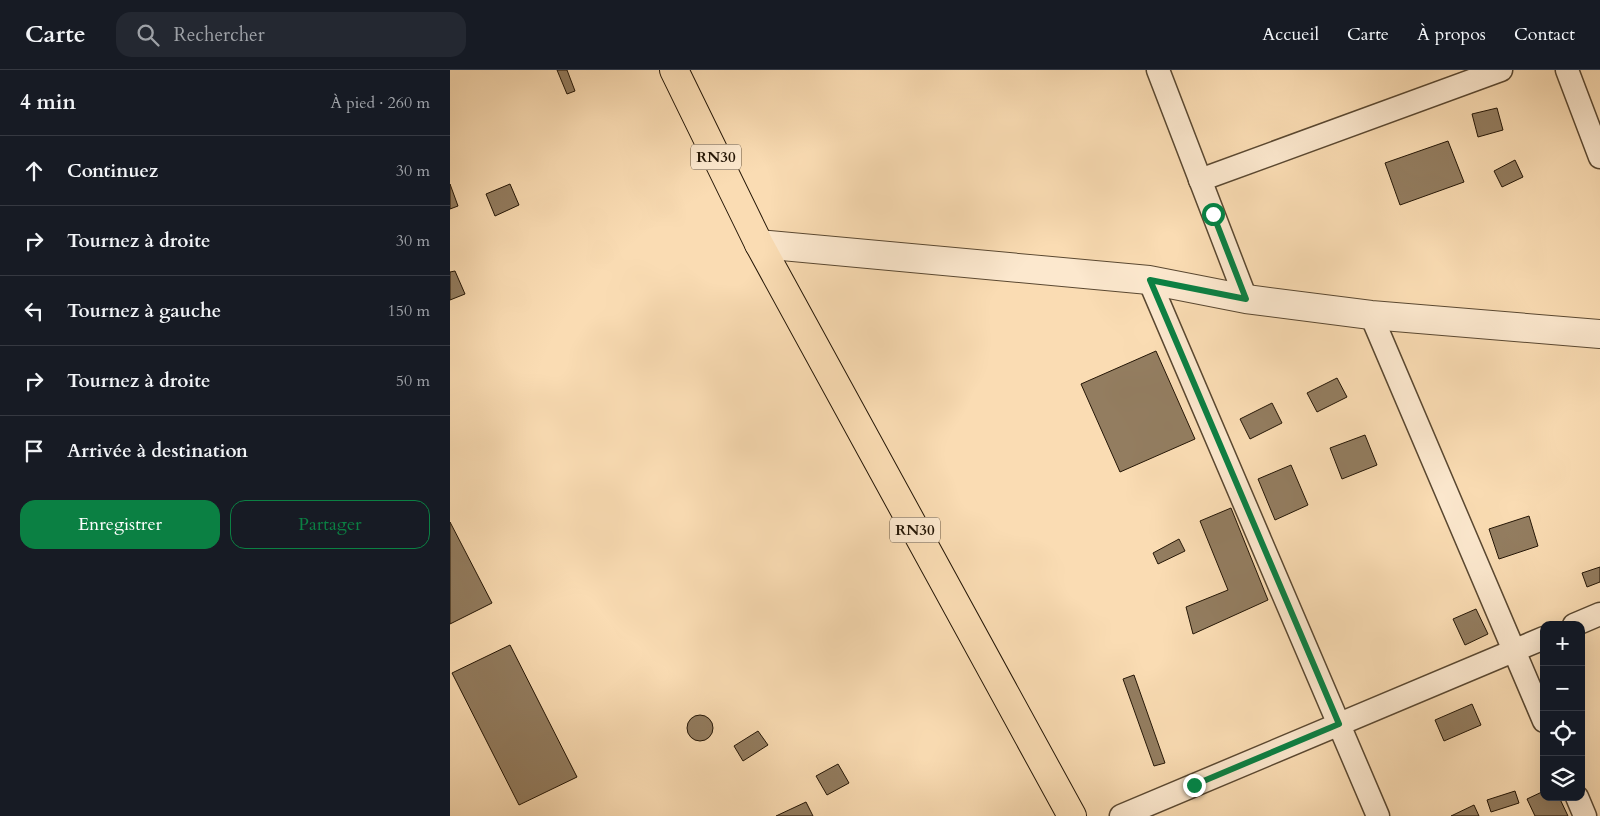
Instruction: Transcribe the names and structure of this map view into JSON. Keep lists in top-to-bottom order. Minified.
{"streets":{"main road":["RN30"]},"page":{"header":"Carte","search":"Rechercher","nav":["Accueil","Carte","À propos","Contact"],"heading":["4 min","À pied · 260 m"],"list":[["Continuez","30 m"],["Tournez à droite","30 m"],["Tournez à gauche","150 m"],["Tournez à droite","50 m"],"Arrivée à destination"],"buttons":["Enregistrer","Partager"],"map_buttons":["+","−"]}}
